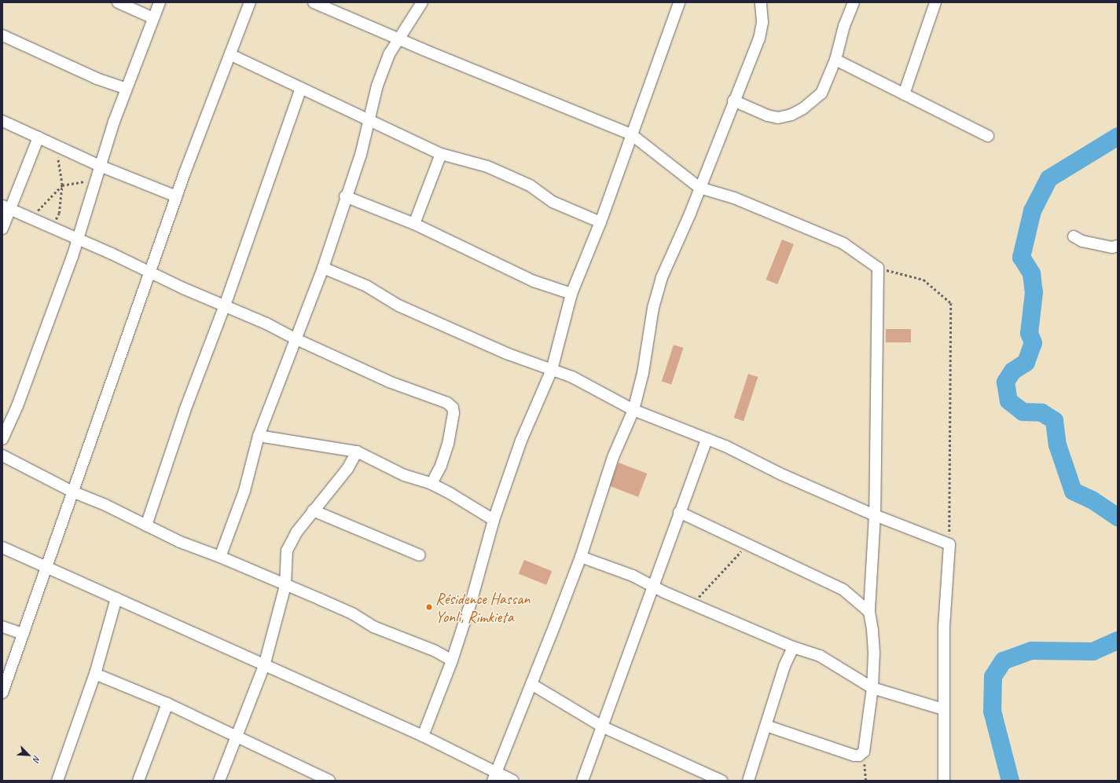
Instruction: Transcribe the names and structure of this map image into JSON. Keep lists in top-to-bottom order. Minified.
{"places":["Résidence Hassan Yonli, Rimkieta"],"north":"bottom right"}
